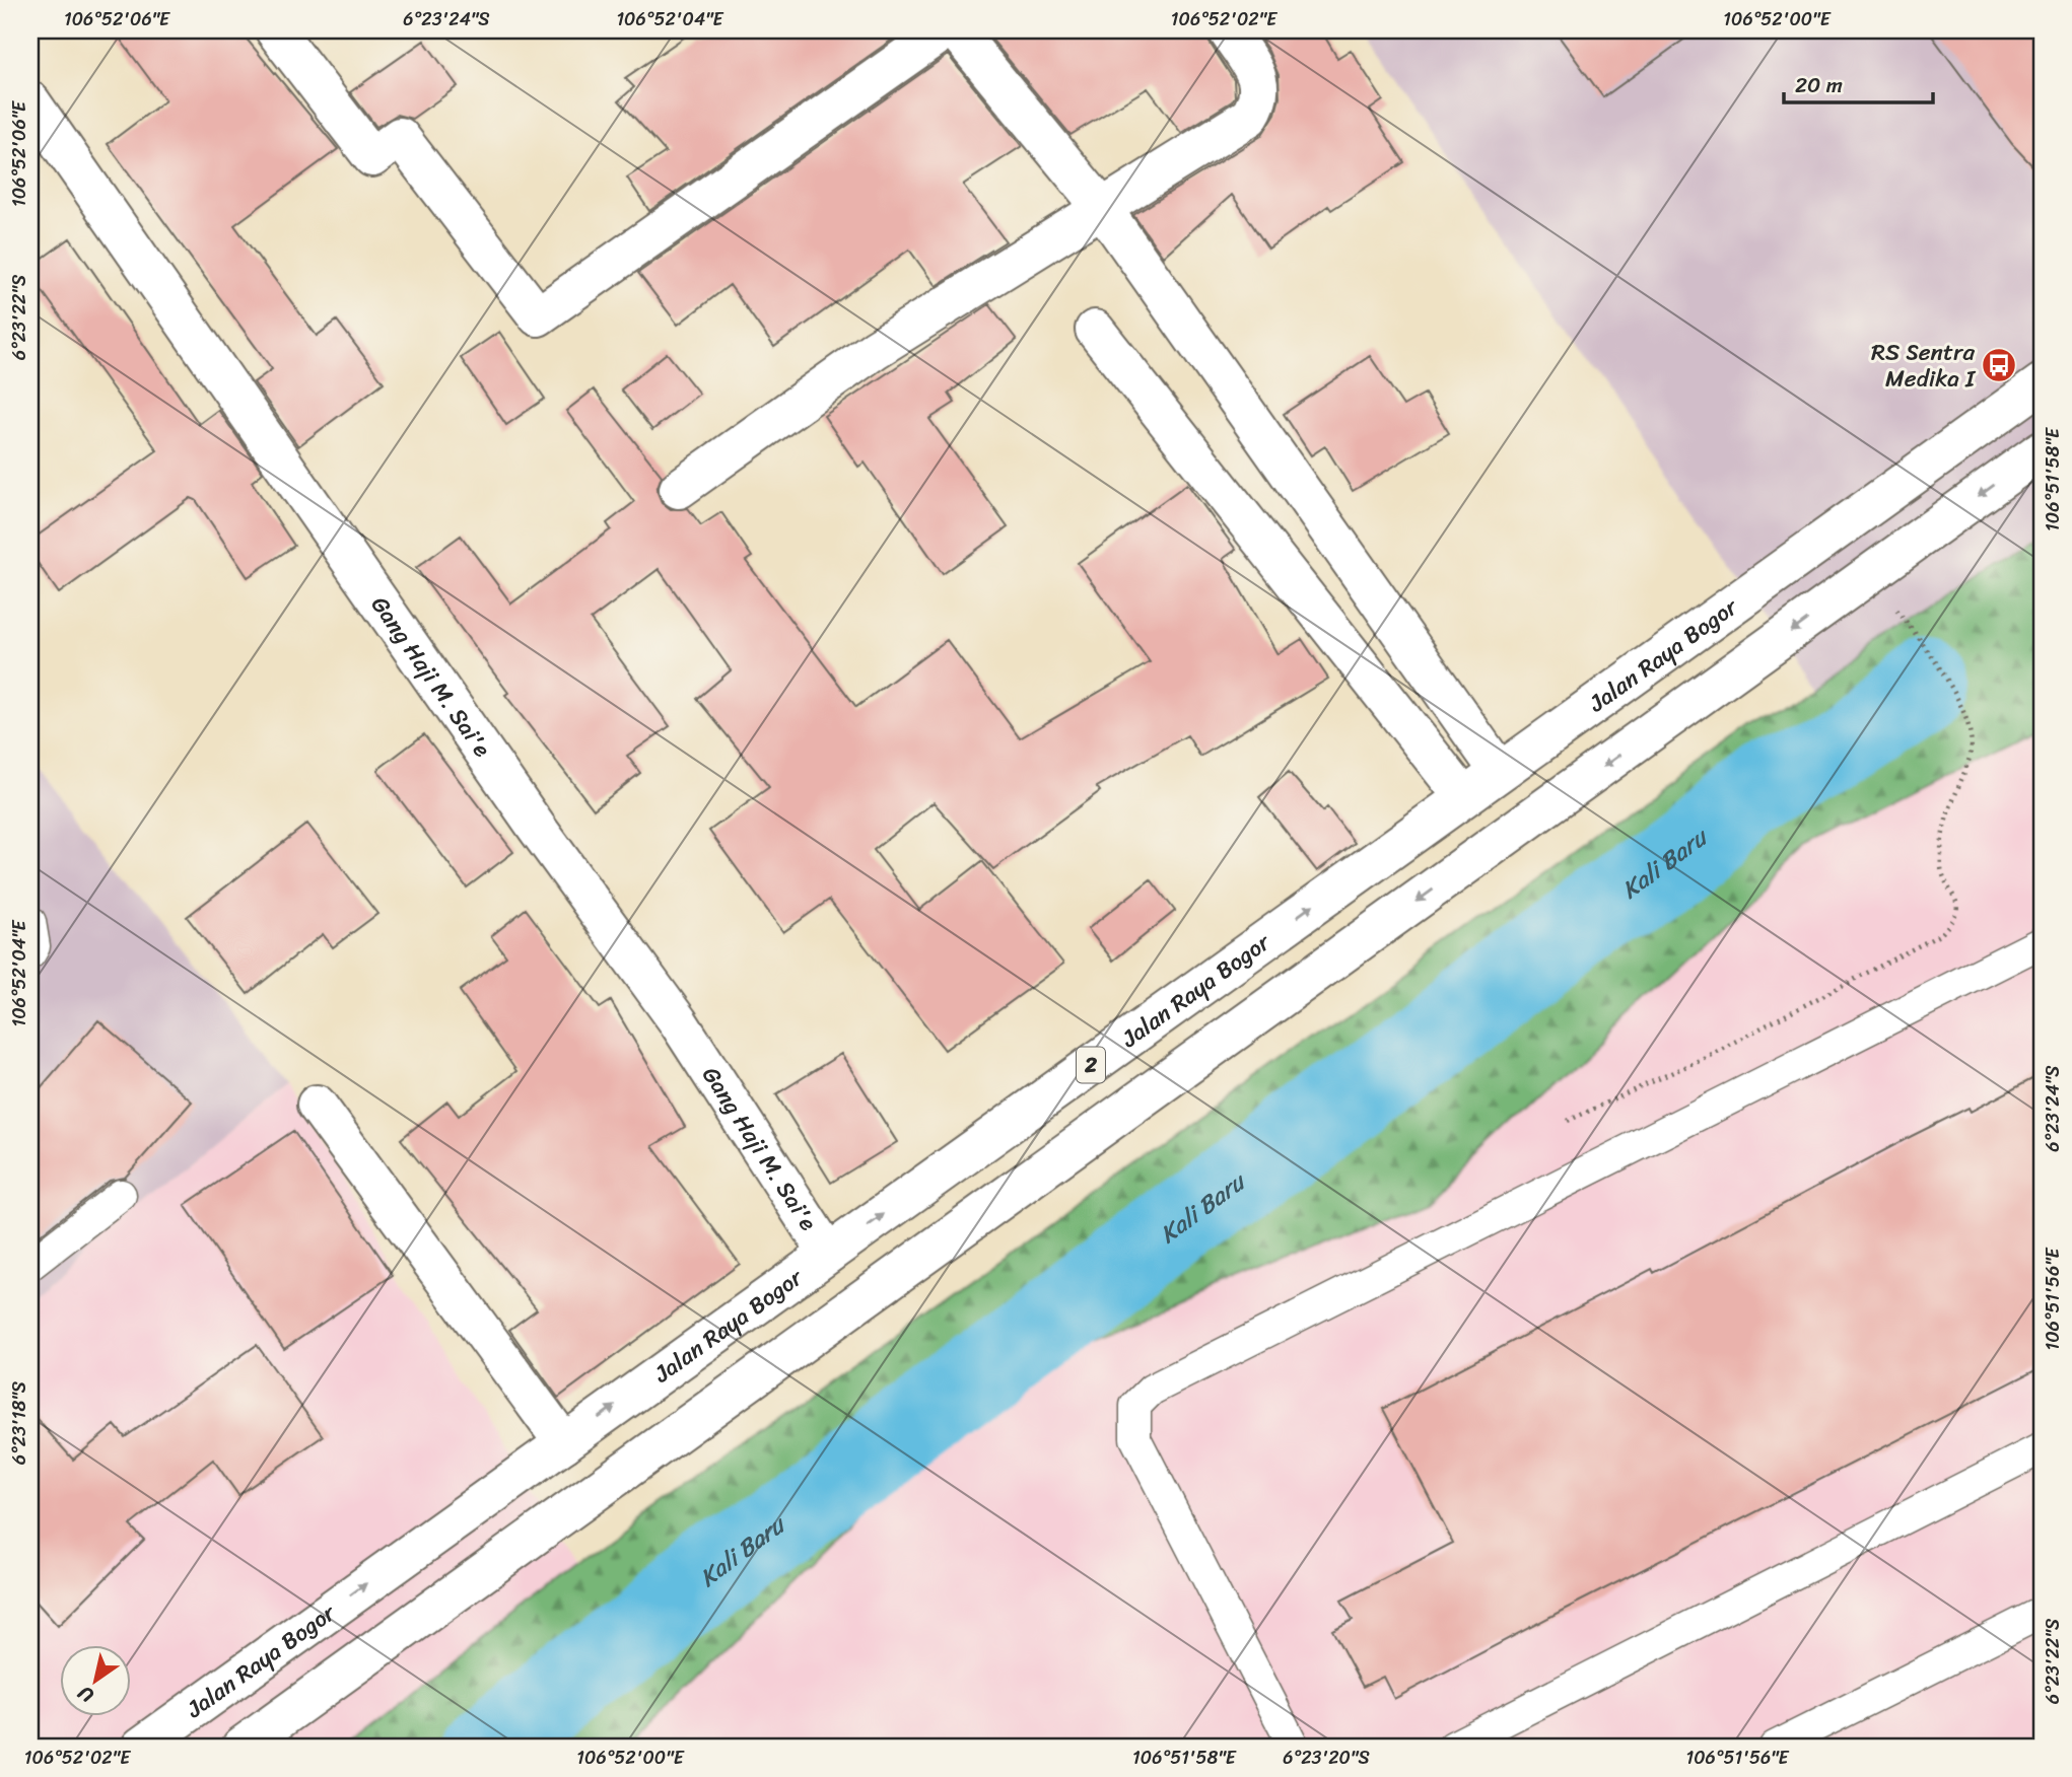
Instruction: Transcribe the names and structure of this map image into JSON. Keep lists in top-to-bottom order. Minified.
{"streets":{"main road":["Jalan Raya Bogor","Gang Haji M. Sai'e","2"]},"crossings":[["Jalan Raya Bogor","Gang Haji M. Sai'e"]],"water":["Kali Baru"],"places":{"bus stop":["RS Sentra Medika I"]},"scale_bar":"20 m","north":"bottom left","coordinates":["106°52'06\"E","6°23'24\"S","106°52'04\"E","106°52'02\"E","106°52'00\"E","6°23'22\"S","106°51'58\"E","106°51'56\"E","6°23'18\"S","6°23'20\"S"]}
